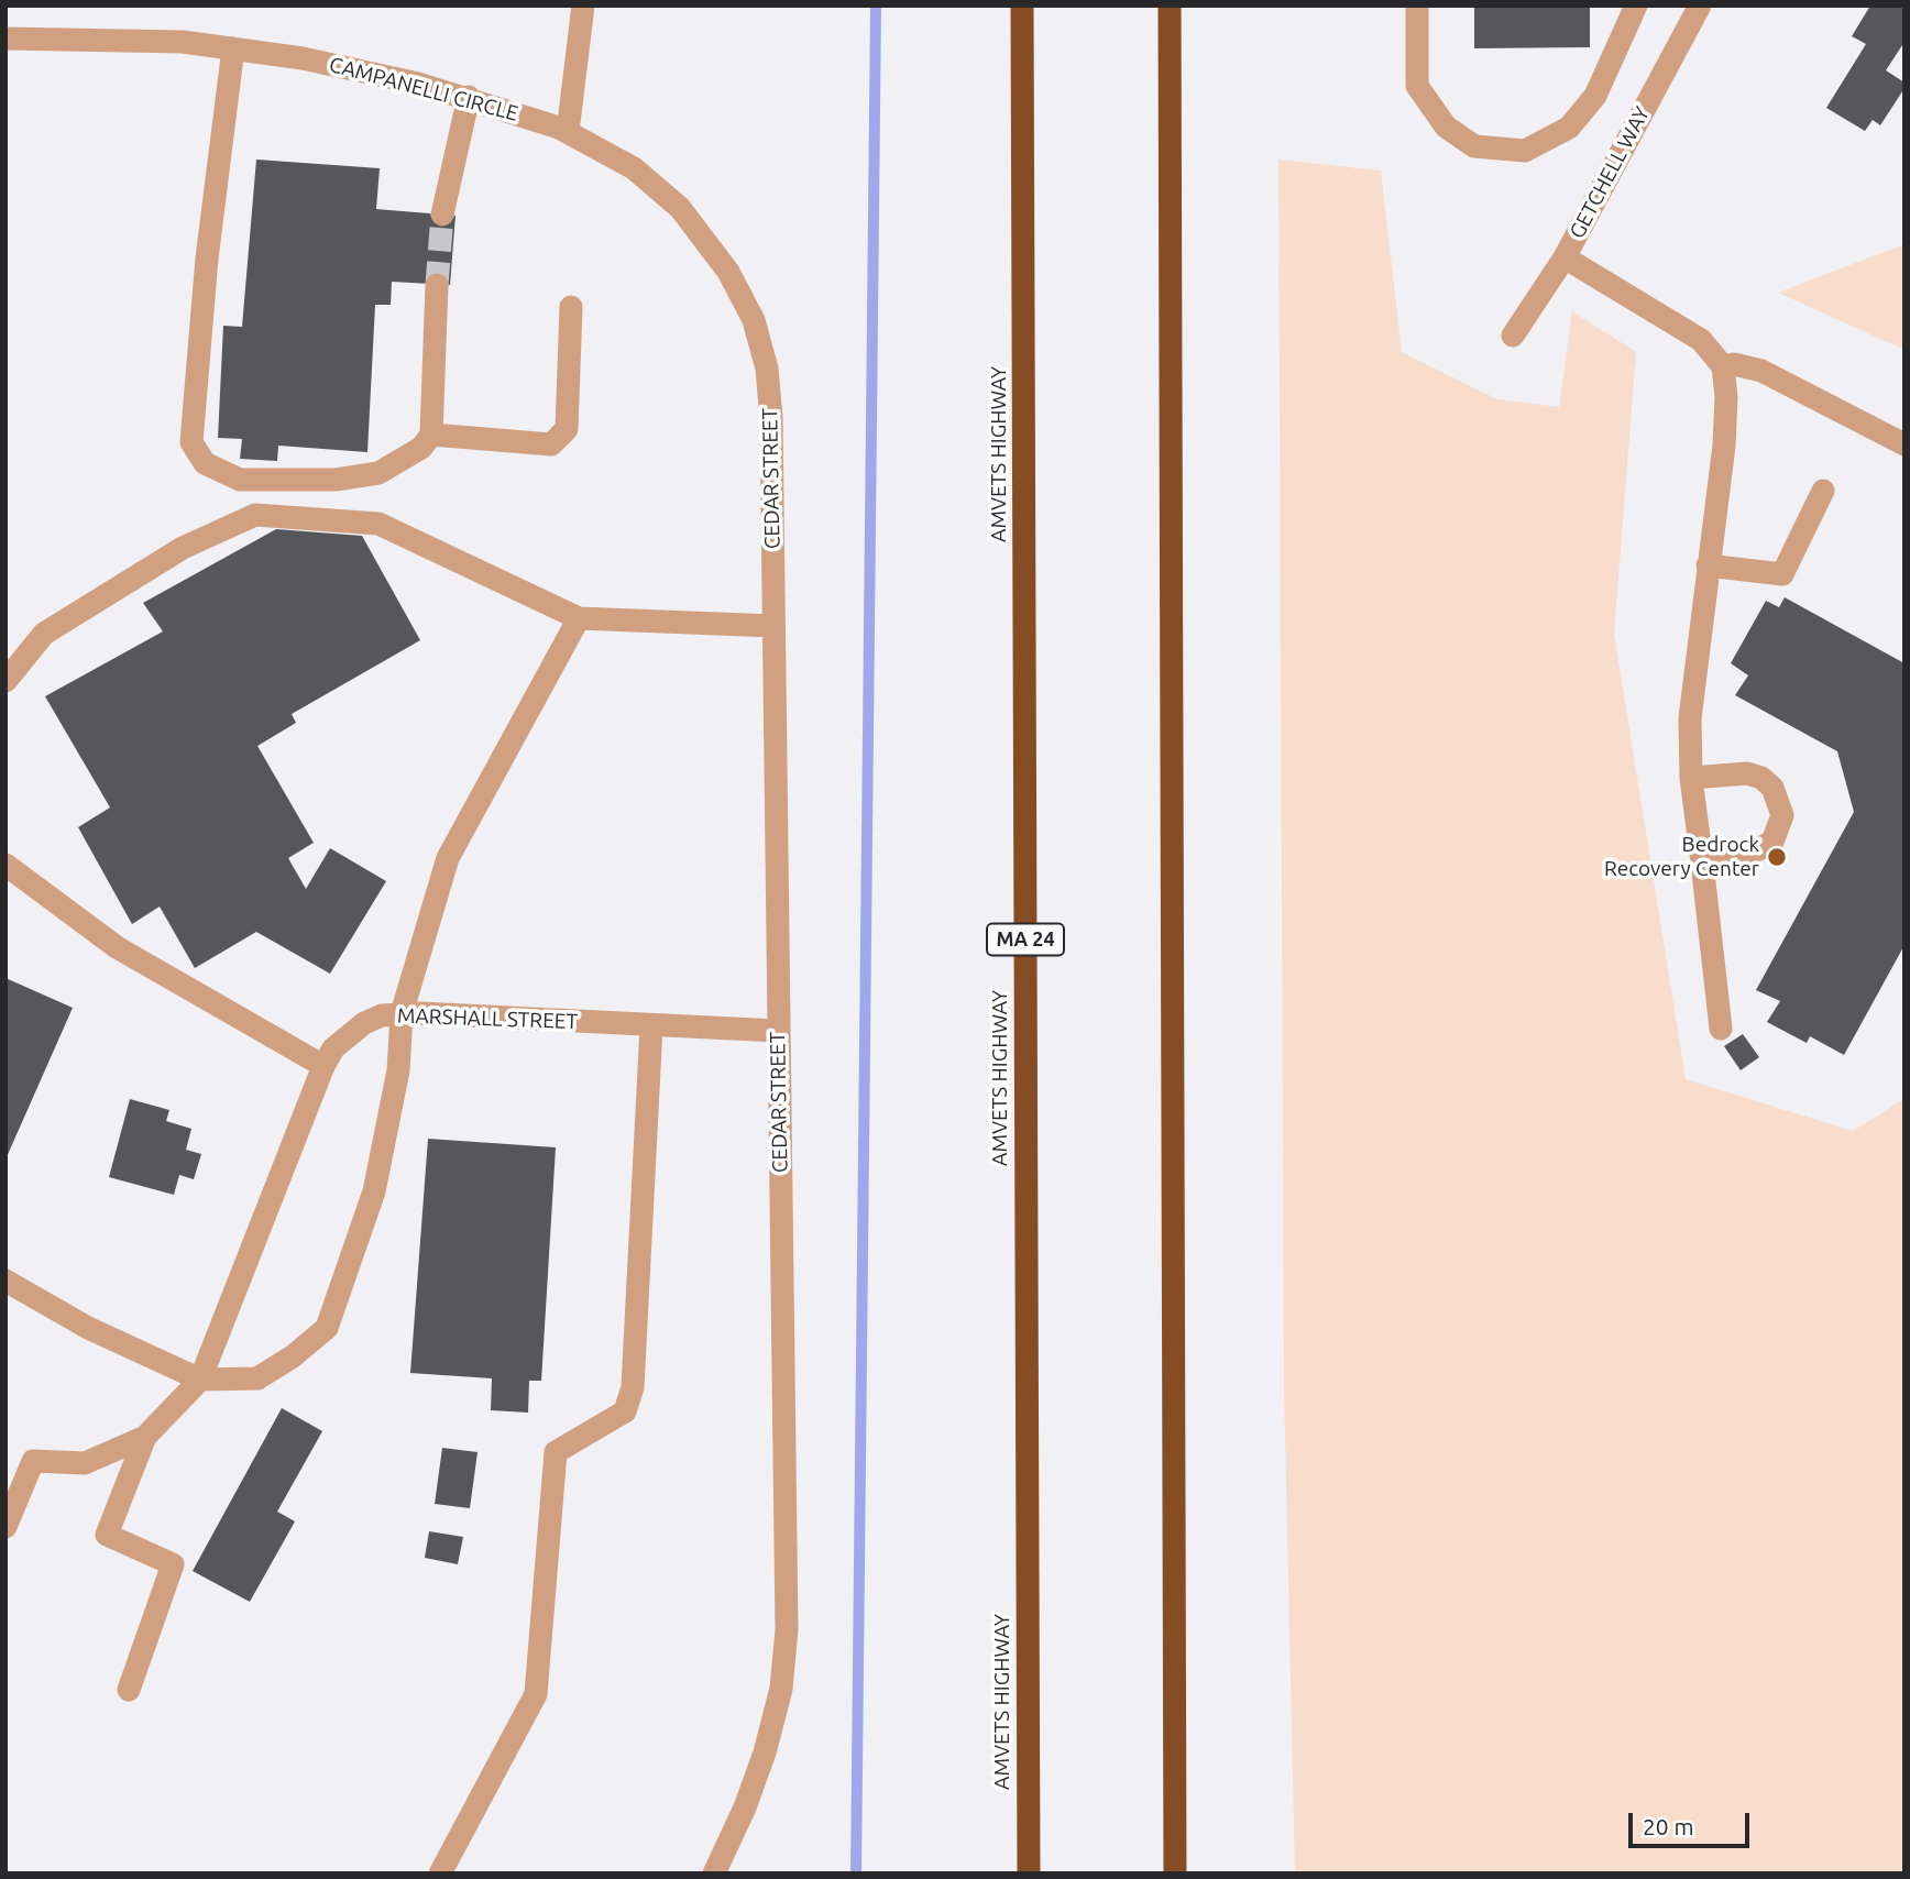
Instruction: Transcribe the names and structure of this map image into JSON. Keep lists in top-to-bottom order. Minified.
{"streets":{"highway":["AMVETS HIGHWAY","MA 24"],"street":["CAMPANELLI CIRCLE","GETCHELL WAY","CEDAR STREET","MARSHALL STREET"]},"crossings":[["CAMPANELLI CIRCLE","CEDAR STREET"],["CEDAR STREET","MARSHALL STREET"]],"places":["Bedrock Recovery Center"],"scale_bar":"20 m"}
